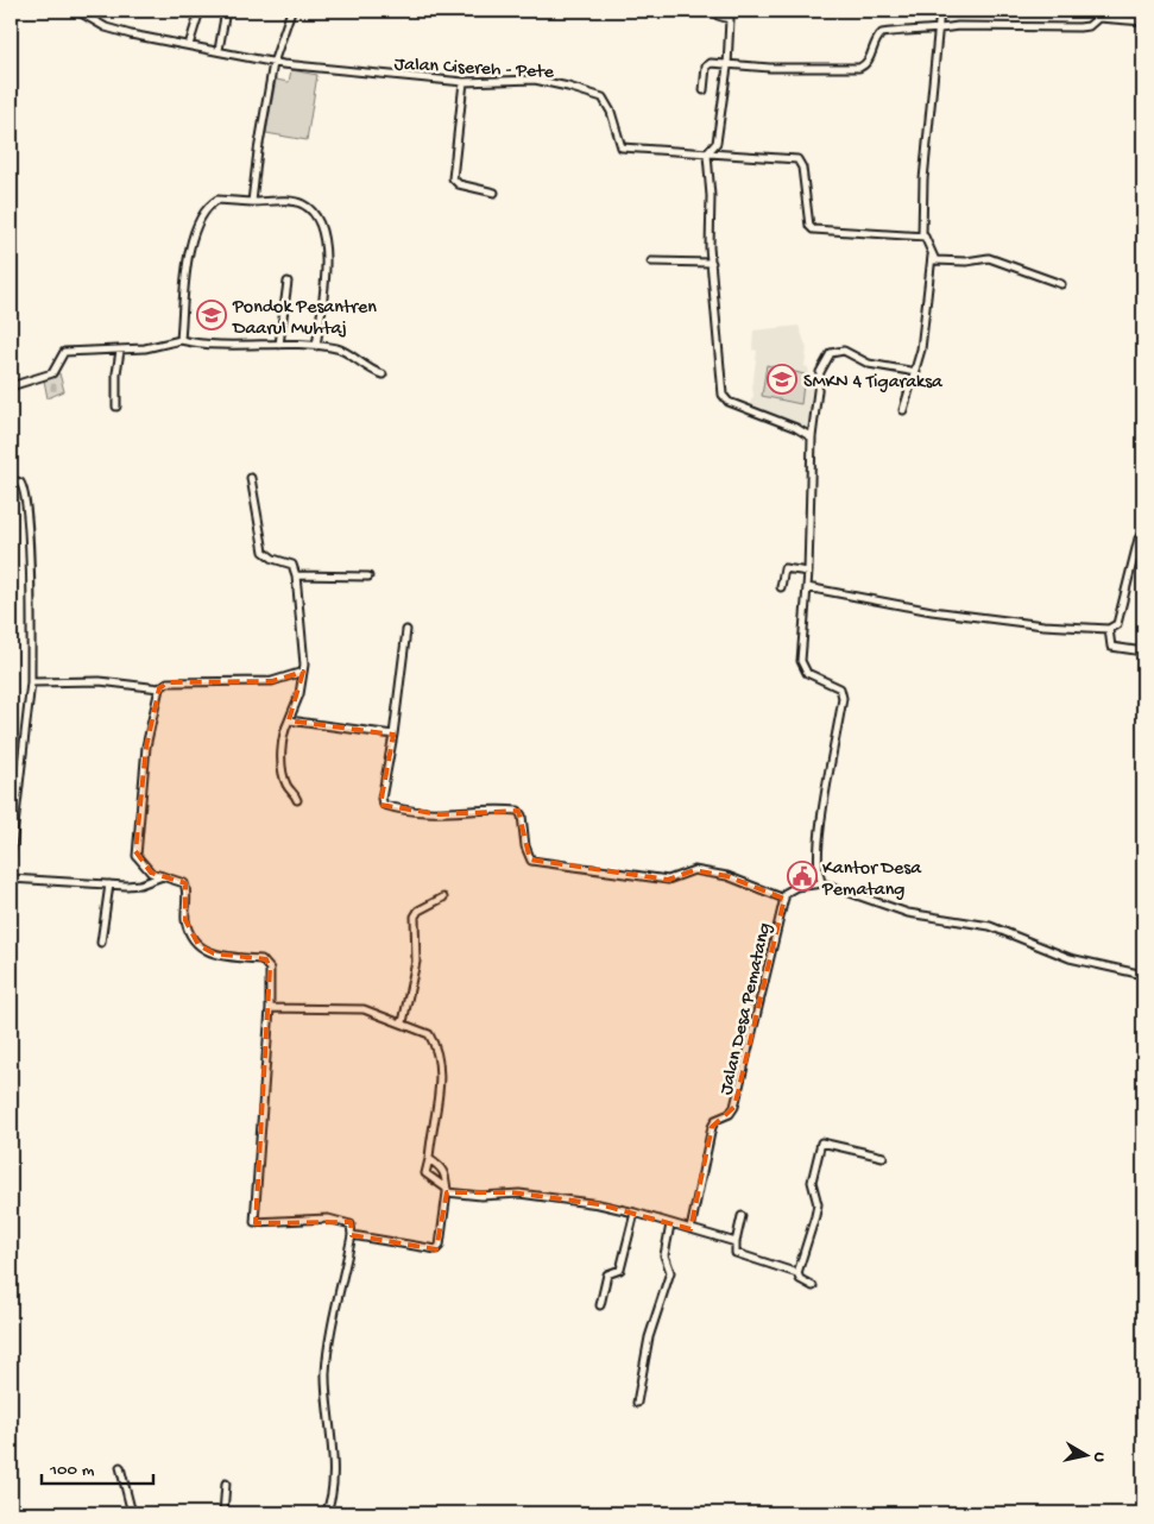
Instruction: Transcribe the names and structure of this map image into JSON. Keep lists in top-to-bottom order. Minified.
{"streets":{"street":["Jalan Cisereh - Pete","Jalan Desa Pematang"]},"places":{"school or university":["Pondok Pesantren Daarul Muhtaj","SMKN 4 Tigaraksa"],"public building":["Kantor Desa Pematang"]},"scale_bar":"100 m","north":"right"}
